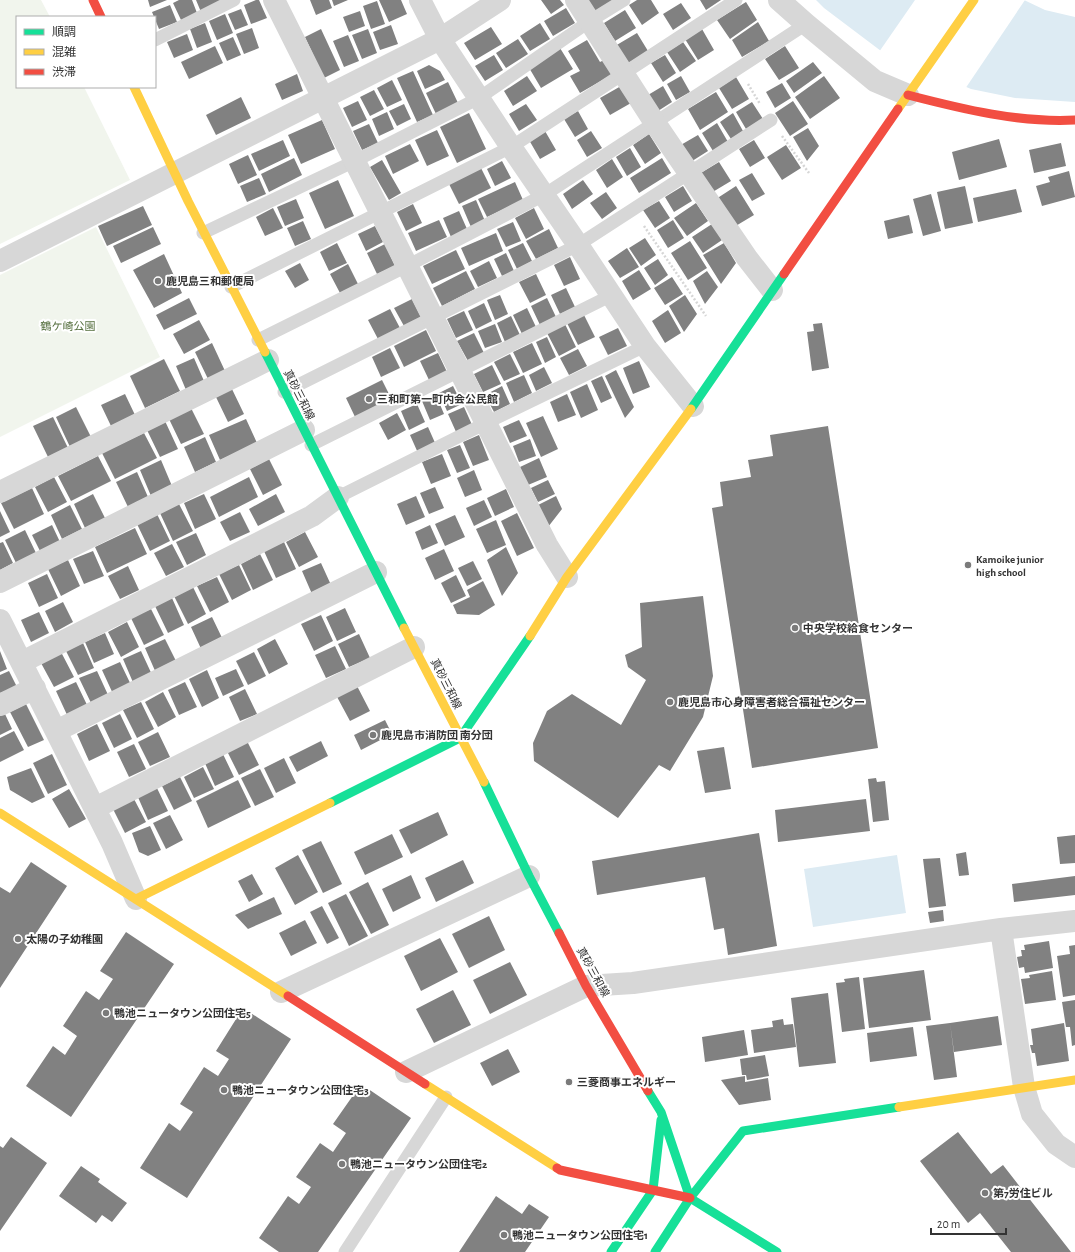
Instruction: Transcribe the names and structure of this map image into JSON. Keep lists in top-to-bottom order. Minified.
{"streets":{"street":["真砂三和線"]},"parks":["鶴ケ崎公園"],"places":["鹿児島三和郵便局","三和町第一町内会公民館","Kamoike junior high school","中央学校給食センター","鹿児島市心身障害者総合福祉センター","鹿児島市消防団 南分団","太陽の子幼稚園","鴨池ニュータウン公団住宅5","三菱商事エネルギー","鴨池ニュータウン公団住宅3","鴨池ニュータウン公団住宅2","第7労住ビル","鴨池ニュータウン公団住宅1"],"legend":["順調","混雑","渋滞"],"scale_bar":"20 m"}
